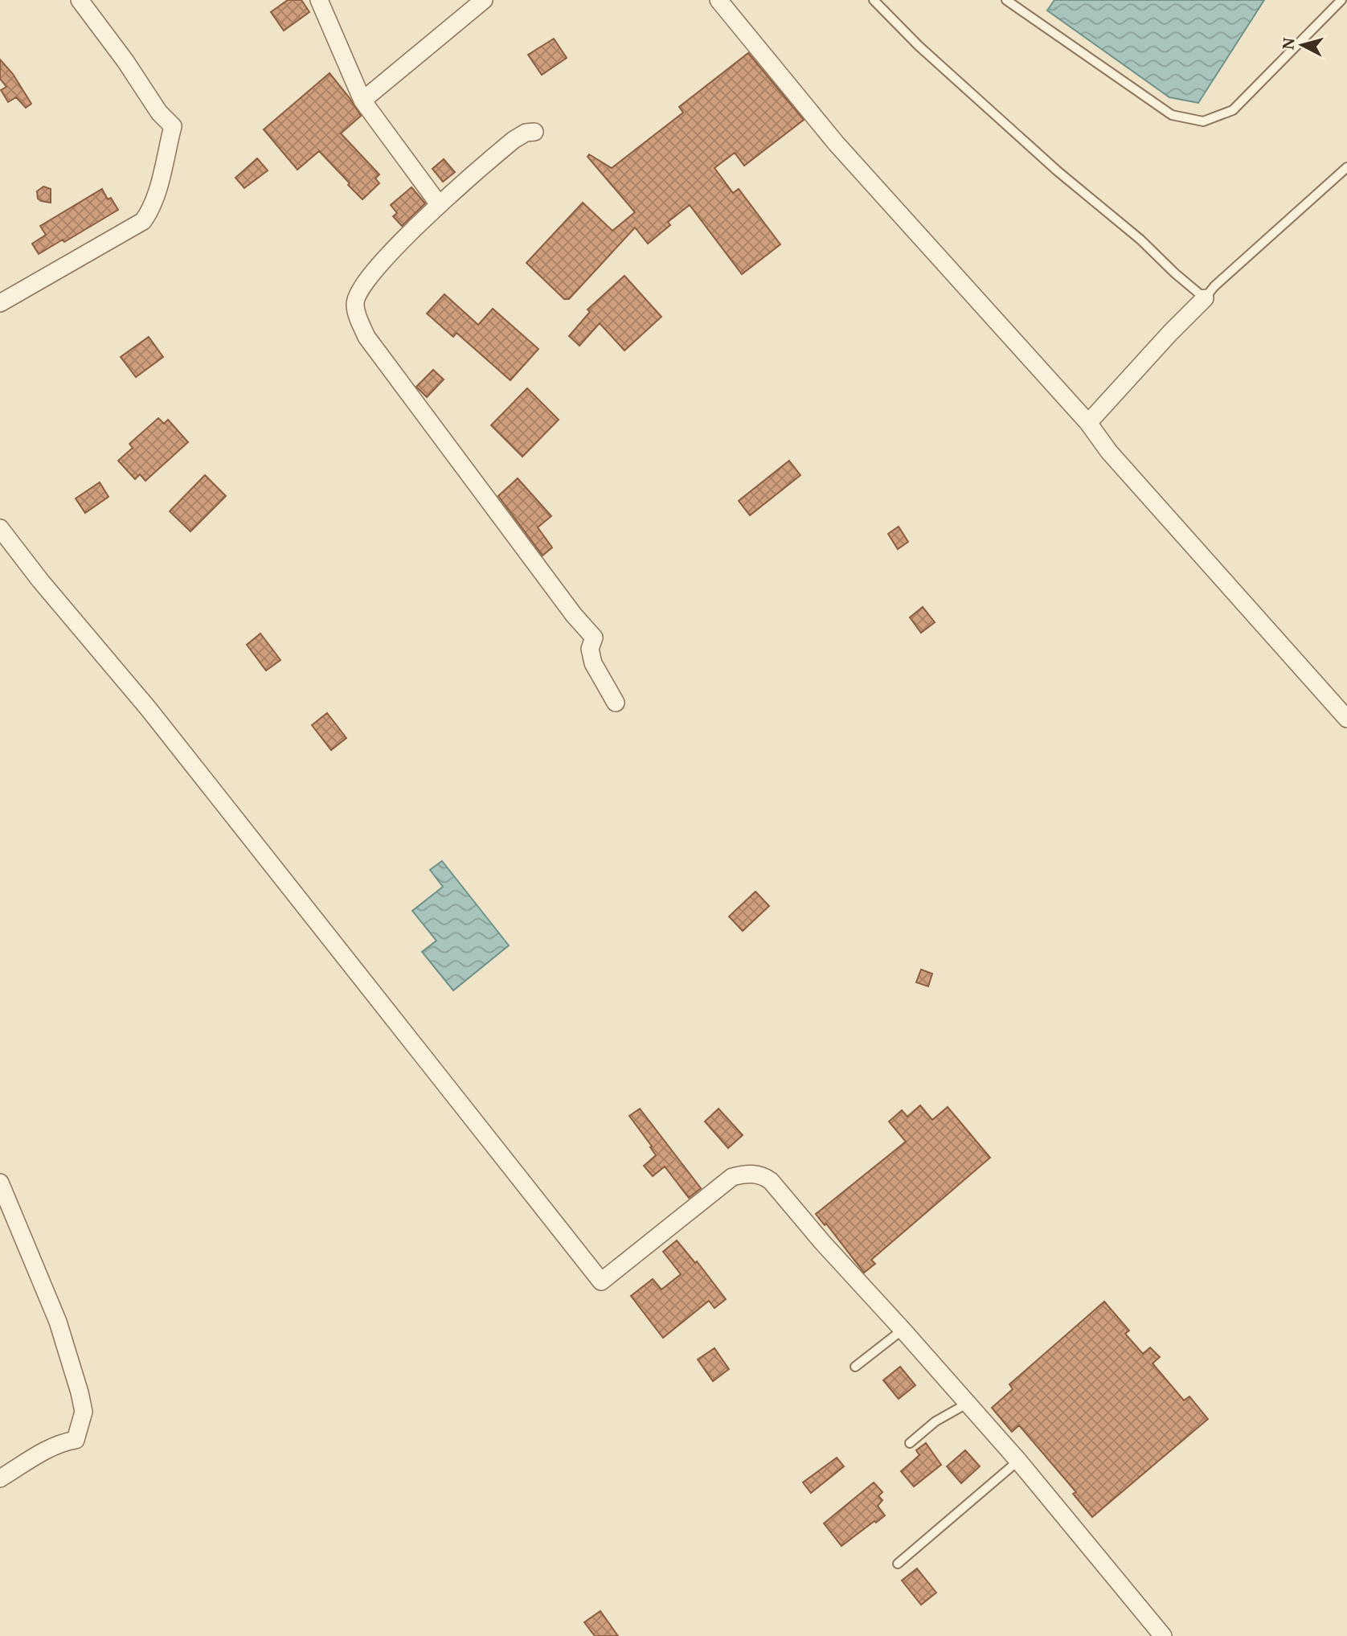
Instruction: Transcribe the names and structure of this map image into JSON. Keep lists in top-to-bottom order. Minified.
{"north":"left"}
